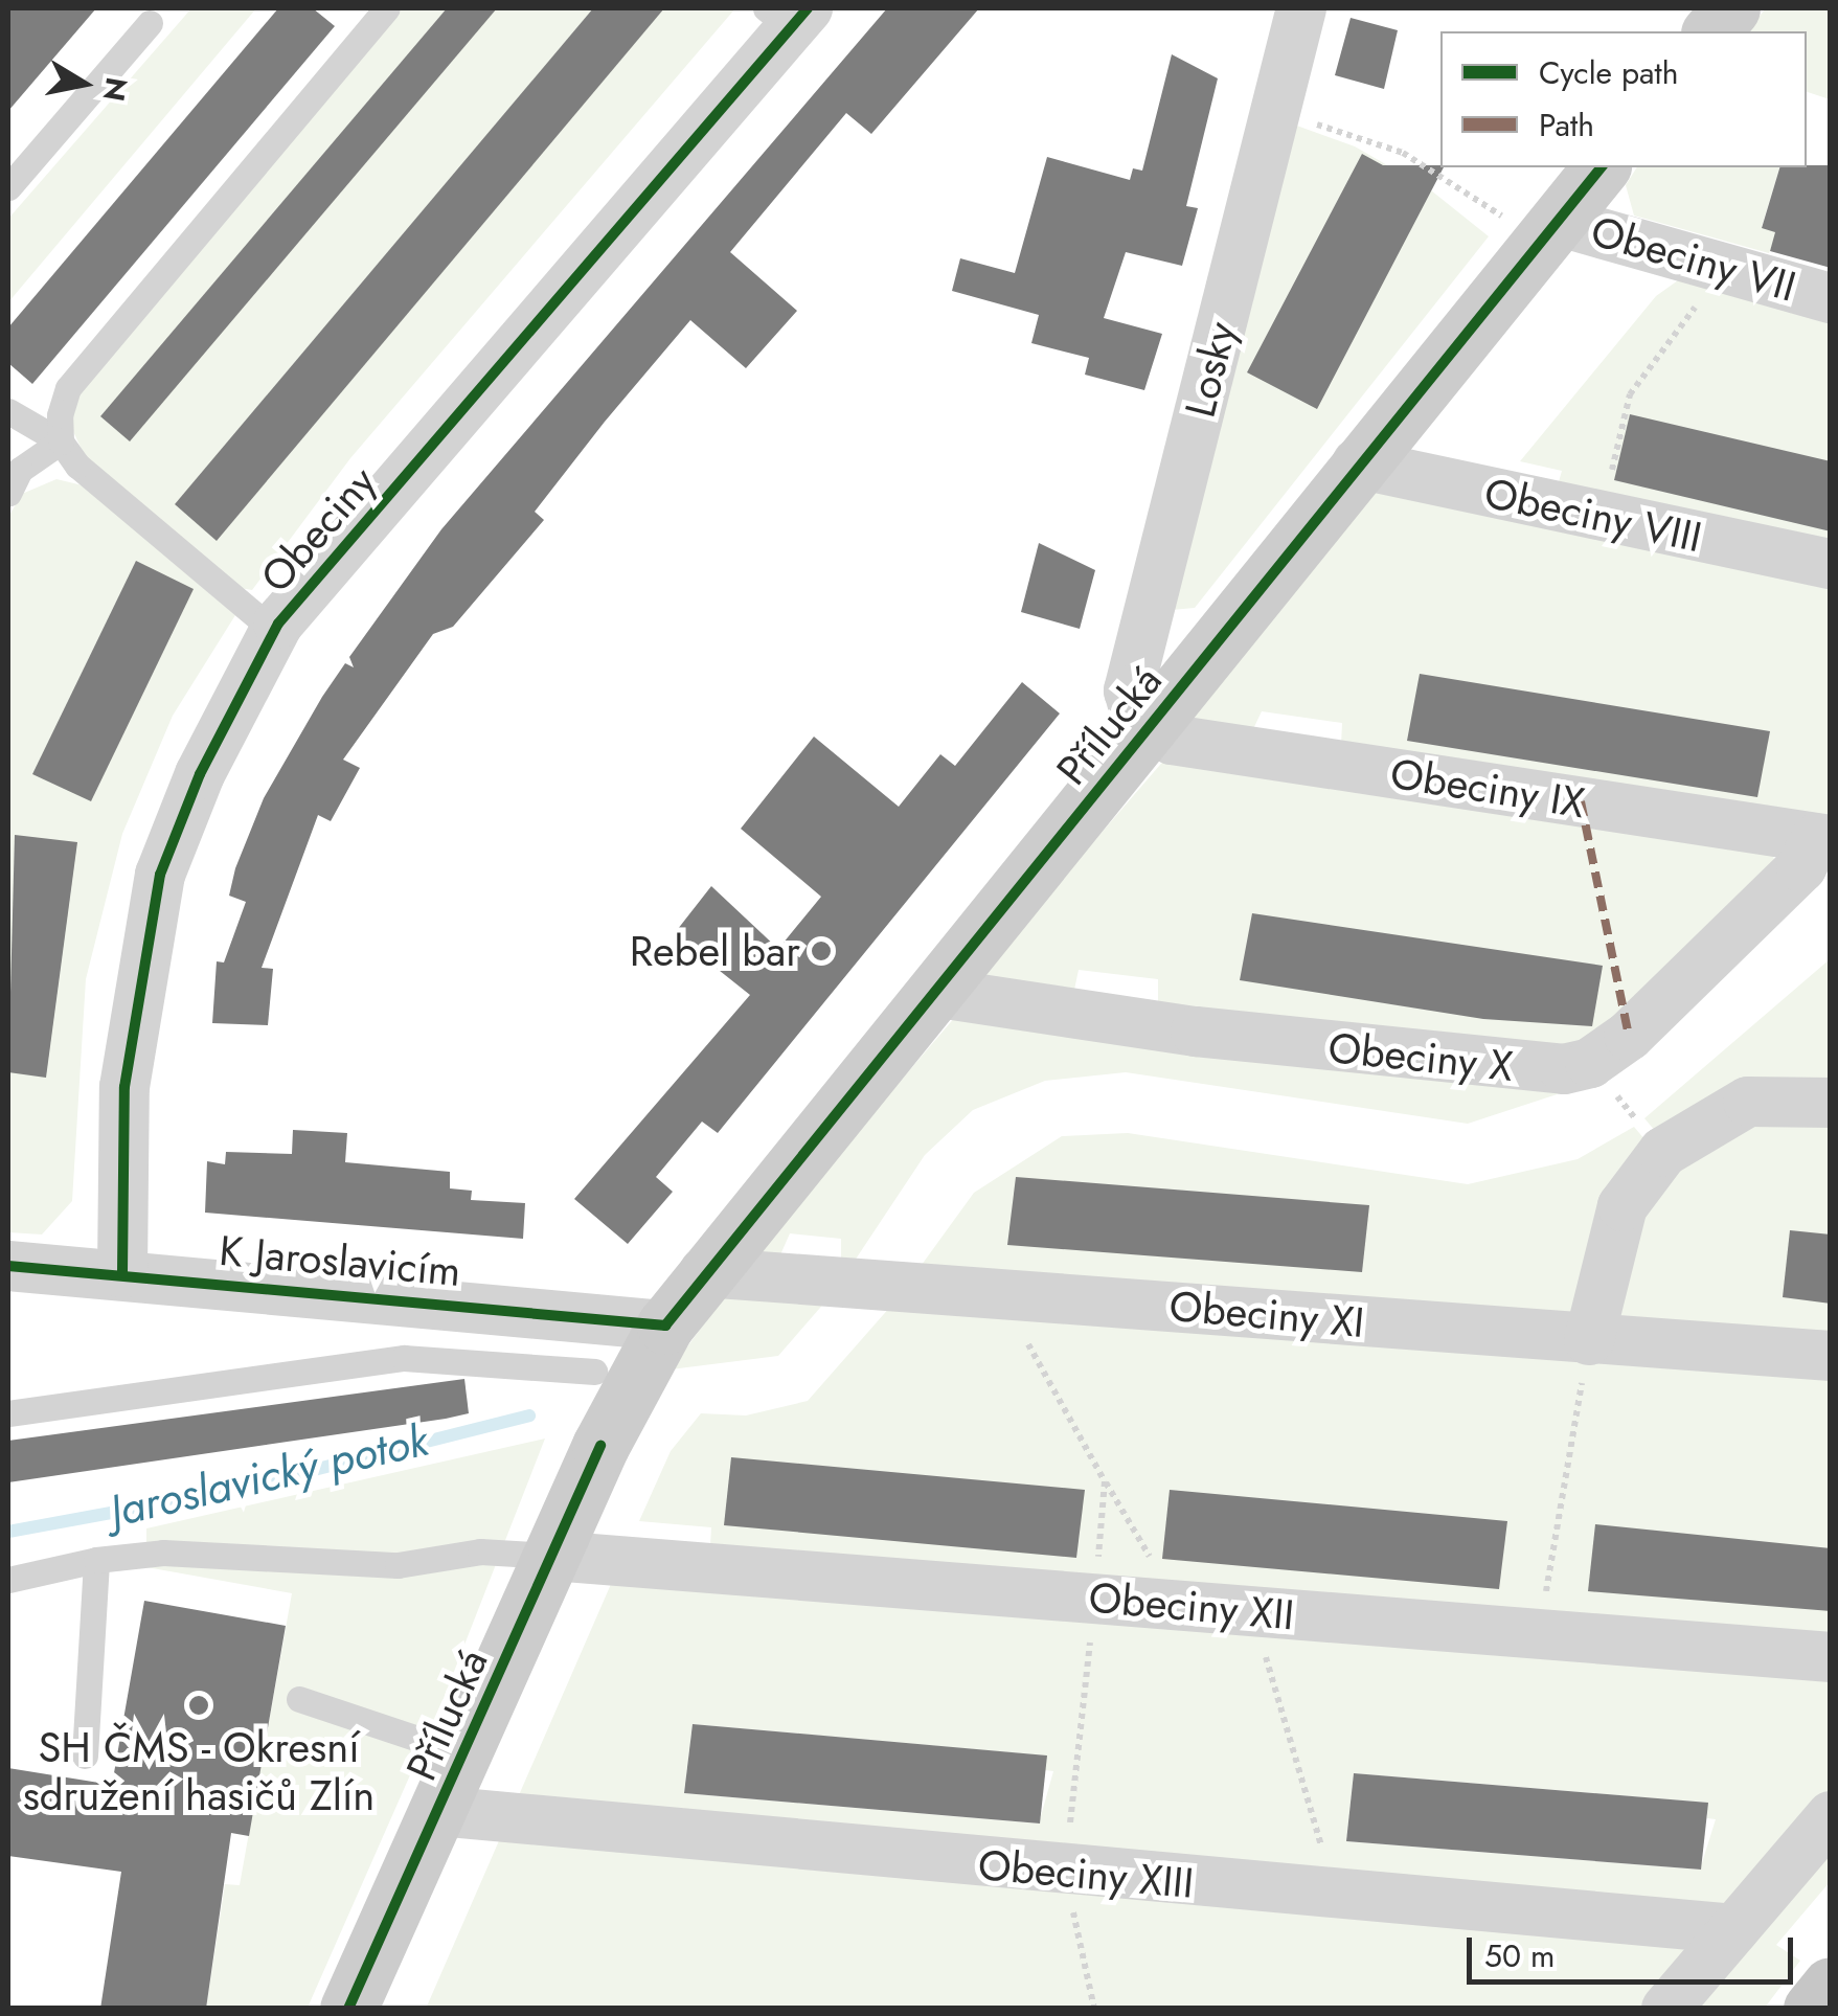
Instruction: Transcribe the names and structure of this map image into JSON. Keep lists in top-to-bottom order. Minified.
{"streets":{"street":["Obeciny VII","Losky","Obeciny VIII","Obeciny","Přílucká","Obeciny IX","Obeciny X","K Jaroslavicím","Obeciny XI","Obeciny XII","Obeciny XIII"]},"crossings":[["Obeciny VII","Přílucká"],["Losky","Přílucká"],["Losky","Obeciny IX"],["Obeciny VIII","Přílucká"],["Obeciny","K Jaroslavicím"],["Přílucká","Obeciny IX"],["Přílucká","Obeciny X"],["Přílucká","K Jaroslavicím"],["Přílucká","Obeciny XI"],["Přílucká","Obeciny XII"],["Přílucká","Obeciny XIII"]],"water":["Jaroslavický potok"],"places":["Rebel bar","SH ČMS - Okresní sdružení hasičů Zlín"],"legend":["Cycle path","Path"],"scale_bar":"50 m","north":"right"}
